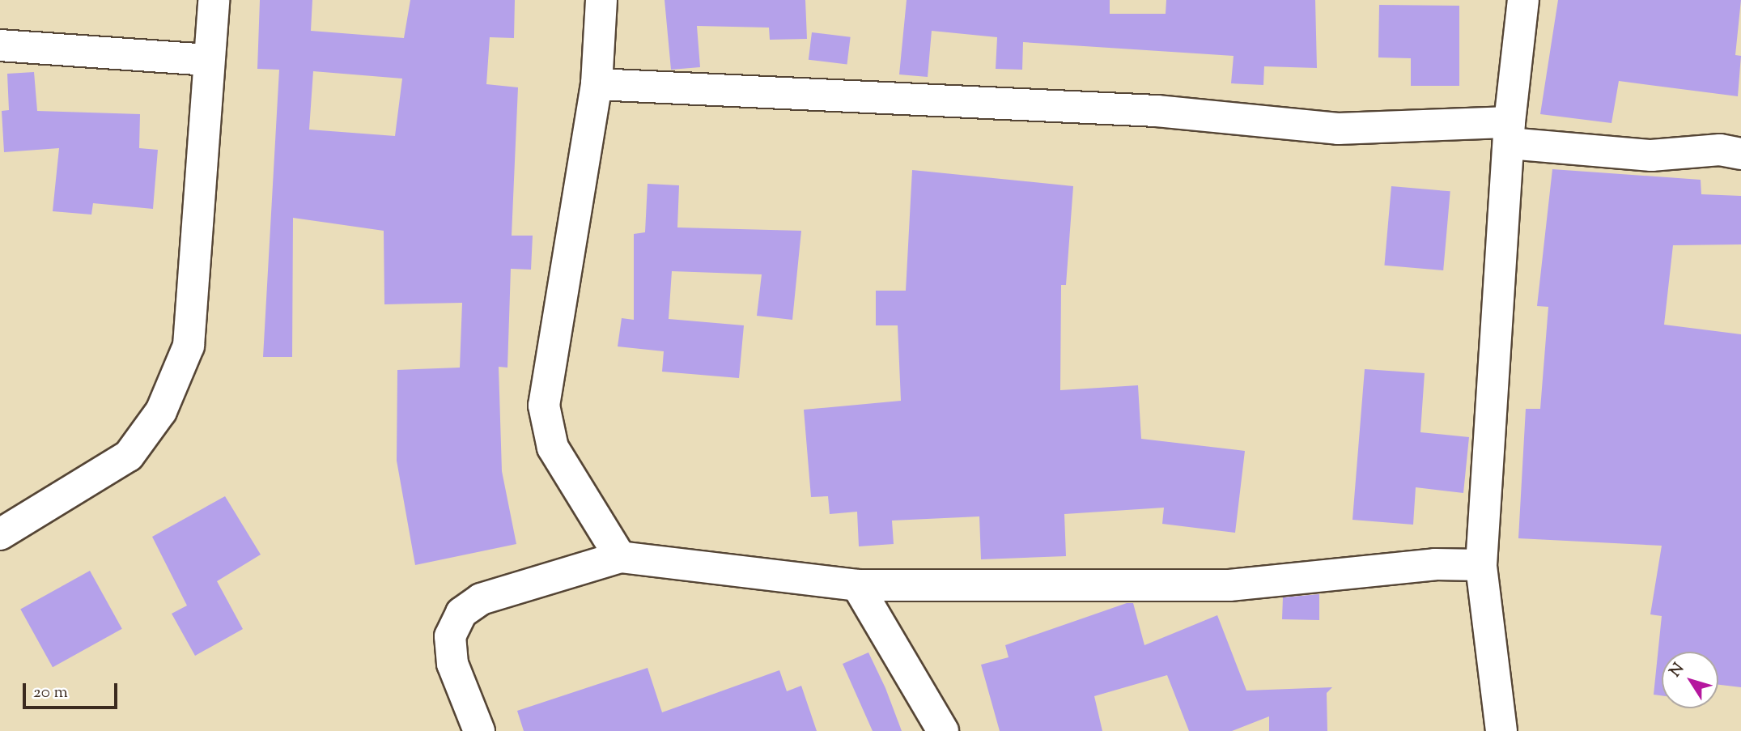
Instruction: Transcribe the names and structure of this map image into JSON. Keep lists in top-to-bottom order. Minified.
{"scale_bar":"20 m","north":"top left"}
